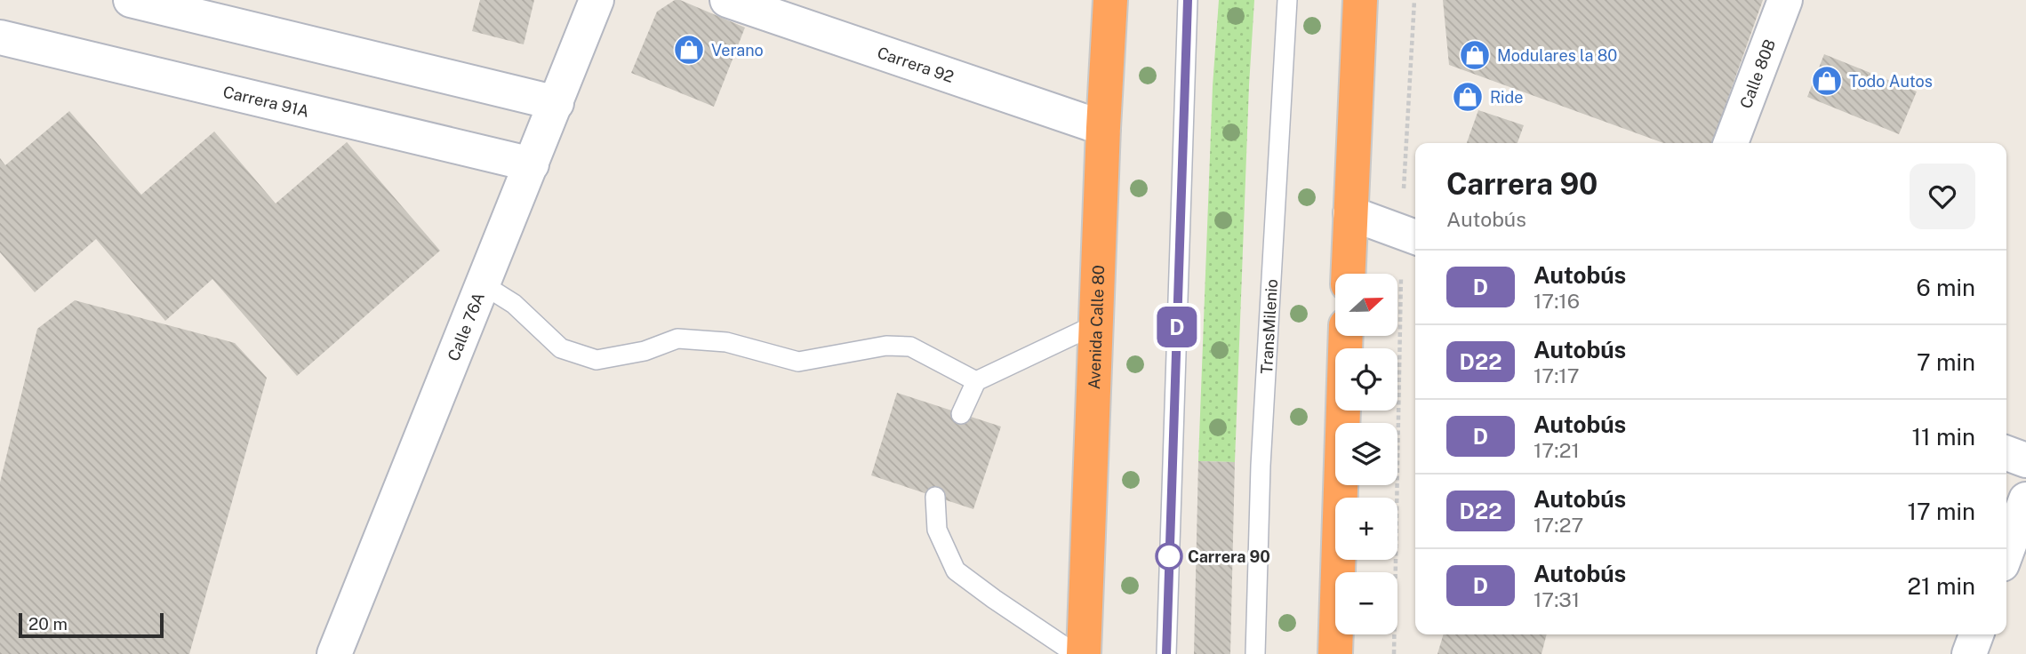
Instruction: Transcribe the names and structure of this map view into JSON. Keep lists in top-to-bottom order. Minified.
{"streets":{"highway":["Avenida Calle 80"],"street":["Carrera 92","Calle 80B","Carrera 91A","Calle 76A"],"lane":["TransMilenio"]},"crossings":[["Carrera 92","Avenida Calle 80"],["Carrera 91A","Calle 76A"]],"places":{"shop":["Verano","Modulares la 80","Todo Autos","Ride"],"other":["Carrera 90"]},"lines":["bus line D"],"scale_bar":"20 m","north":"right","page":{"on_map":"D","heading":["Carrera 90","Autobús"],"list":[{"mark":"D","name":"Autobús","note":"17:16","value":"6 min"},{"mark":"D22","name":"Autobús","note":"17:17","value":"7 min"},{"mark":"D","name":"Autobús","note":"17:21","value":"11 min"},{"mark":"D22","name":"Autobús","note":"17:27","value":"17 min"},{"mark":"D","name":"Autobús","note":"17:31","value":"21 min"}],"map_buttons":["+","−"],"scale":"20 m"}}
